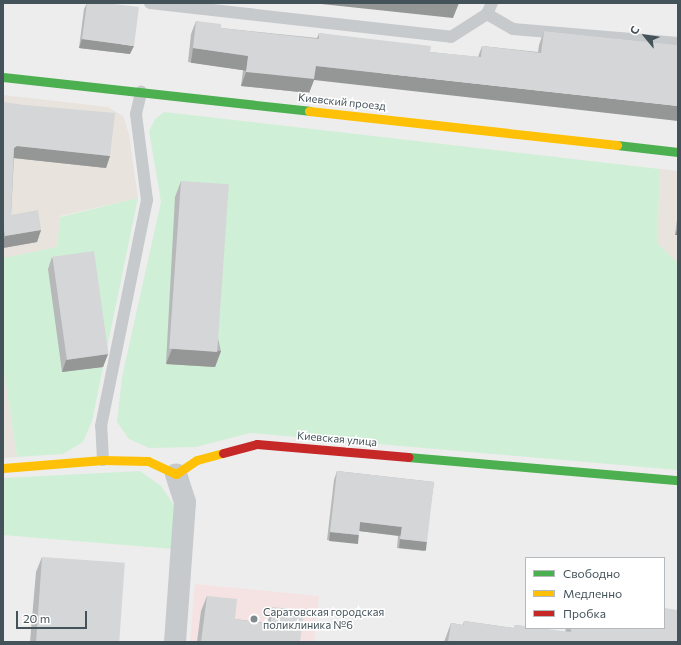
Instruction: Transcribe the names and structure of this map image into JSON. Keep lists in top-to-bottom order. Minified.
{"streets":{"street":["Киевский проезд","Киевская улица"]},"places":["Саратовская городская поликлиника №6"],"legend":["Свободно","Медленно","Пробка"],"scale_bar":"20 m","north":"top left"}
